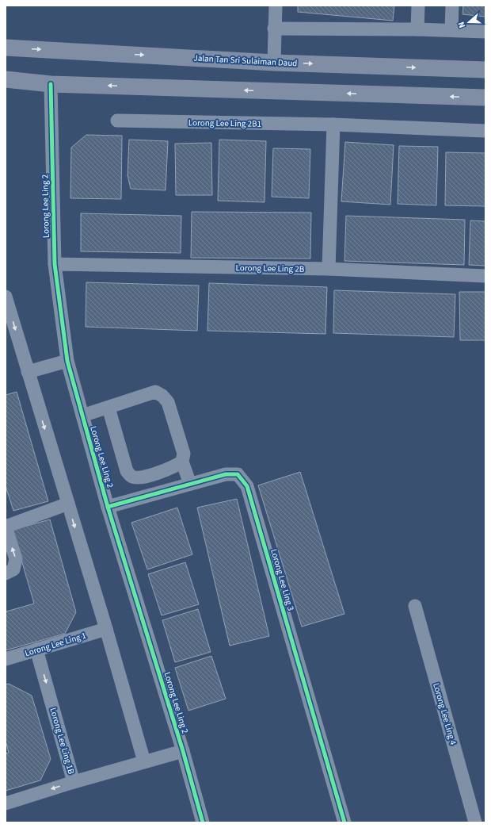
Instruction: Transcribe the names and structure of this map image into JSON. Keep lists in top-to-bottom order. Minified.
{"streets":{"main road":["Jalan Tan Sri Sulaiman Daud"],"street":["Lorong Lee Ling 2B1","Lorong Lee Ling 2","Lorong Lee Ling 2B","Lorong Lee Ling 3","Lorong Lee Ling 1","Lorong Lee Ling 4","Lorong Lee Ling 1B"]},"crossings":[["Lorong Lee Ling 2","Lorong Lee Ling 2B"],["Lorong Lee Ling 2","Lorong Lee Ling 3"],["Lorong Lee Ling 1","Lorong Lee Ling 1B"]],"north":"left"}
